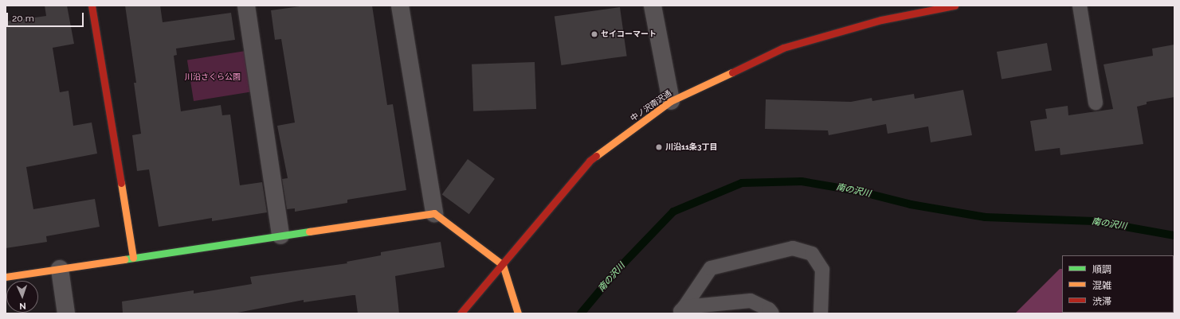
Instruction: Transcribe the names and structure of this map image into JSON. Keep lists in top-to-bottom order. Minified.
{"streets":{"street":["中ノ沢南沢通"]},"water":["南の沢川"],"parks":["川沿さくら公園"],"places":["セイコーマート","川沿11条3丁目"],"legend":["順調","混雑","渋滞"],"scale_bar":"20 m","north":"bottom"}
